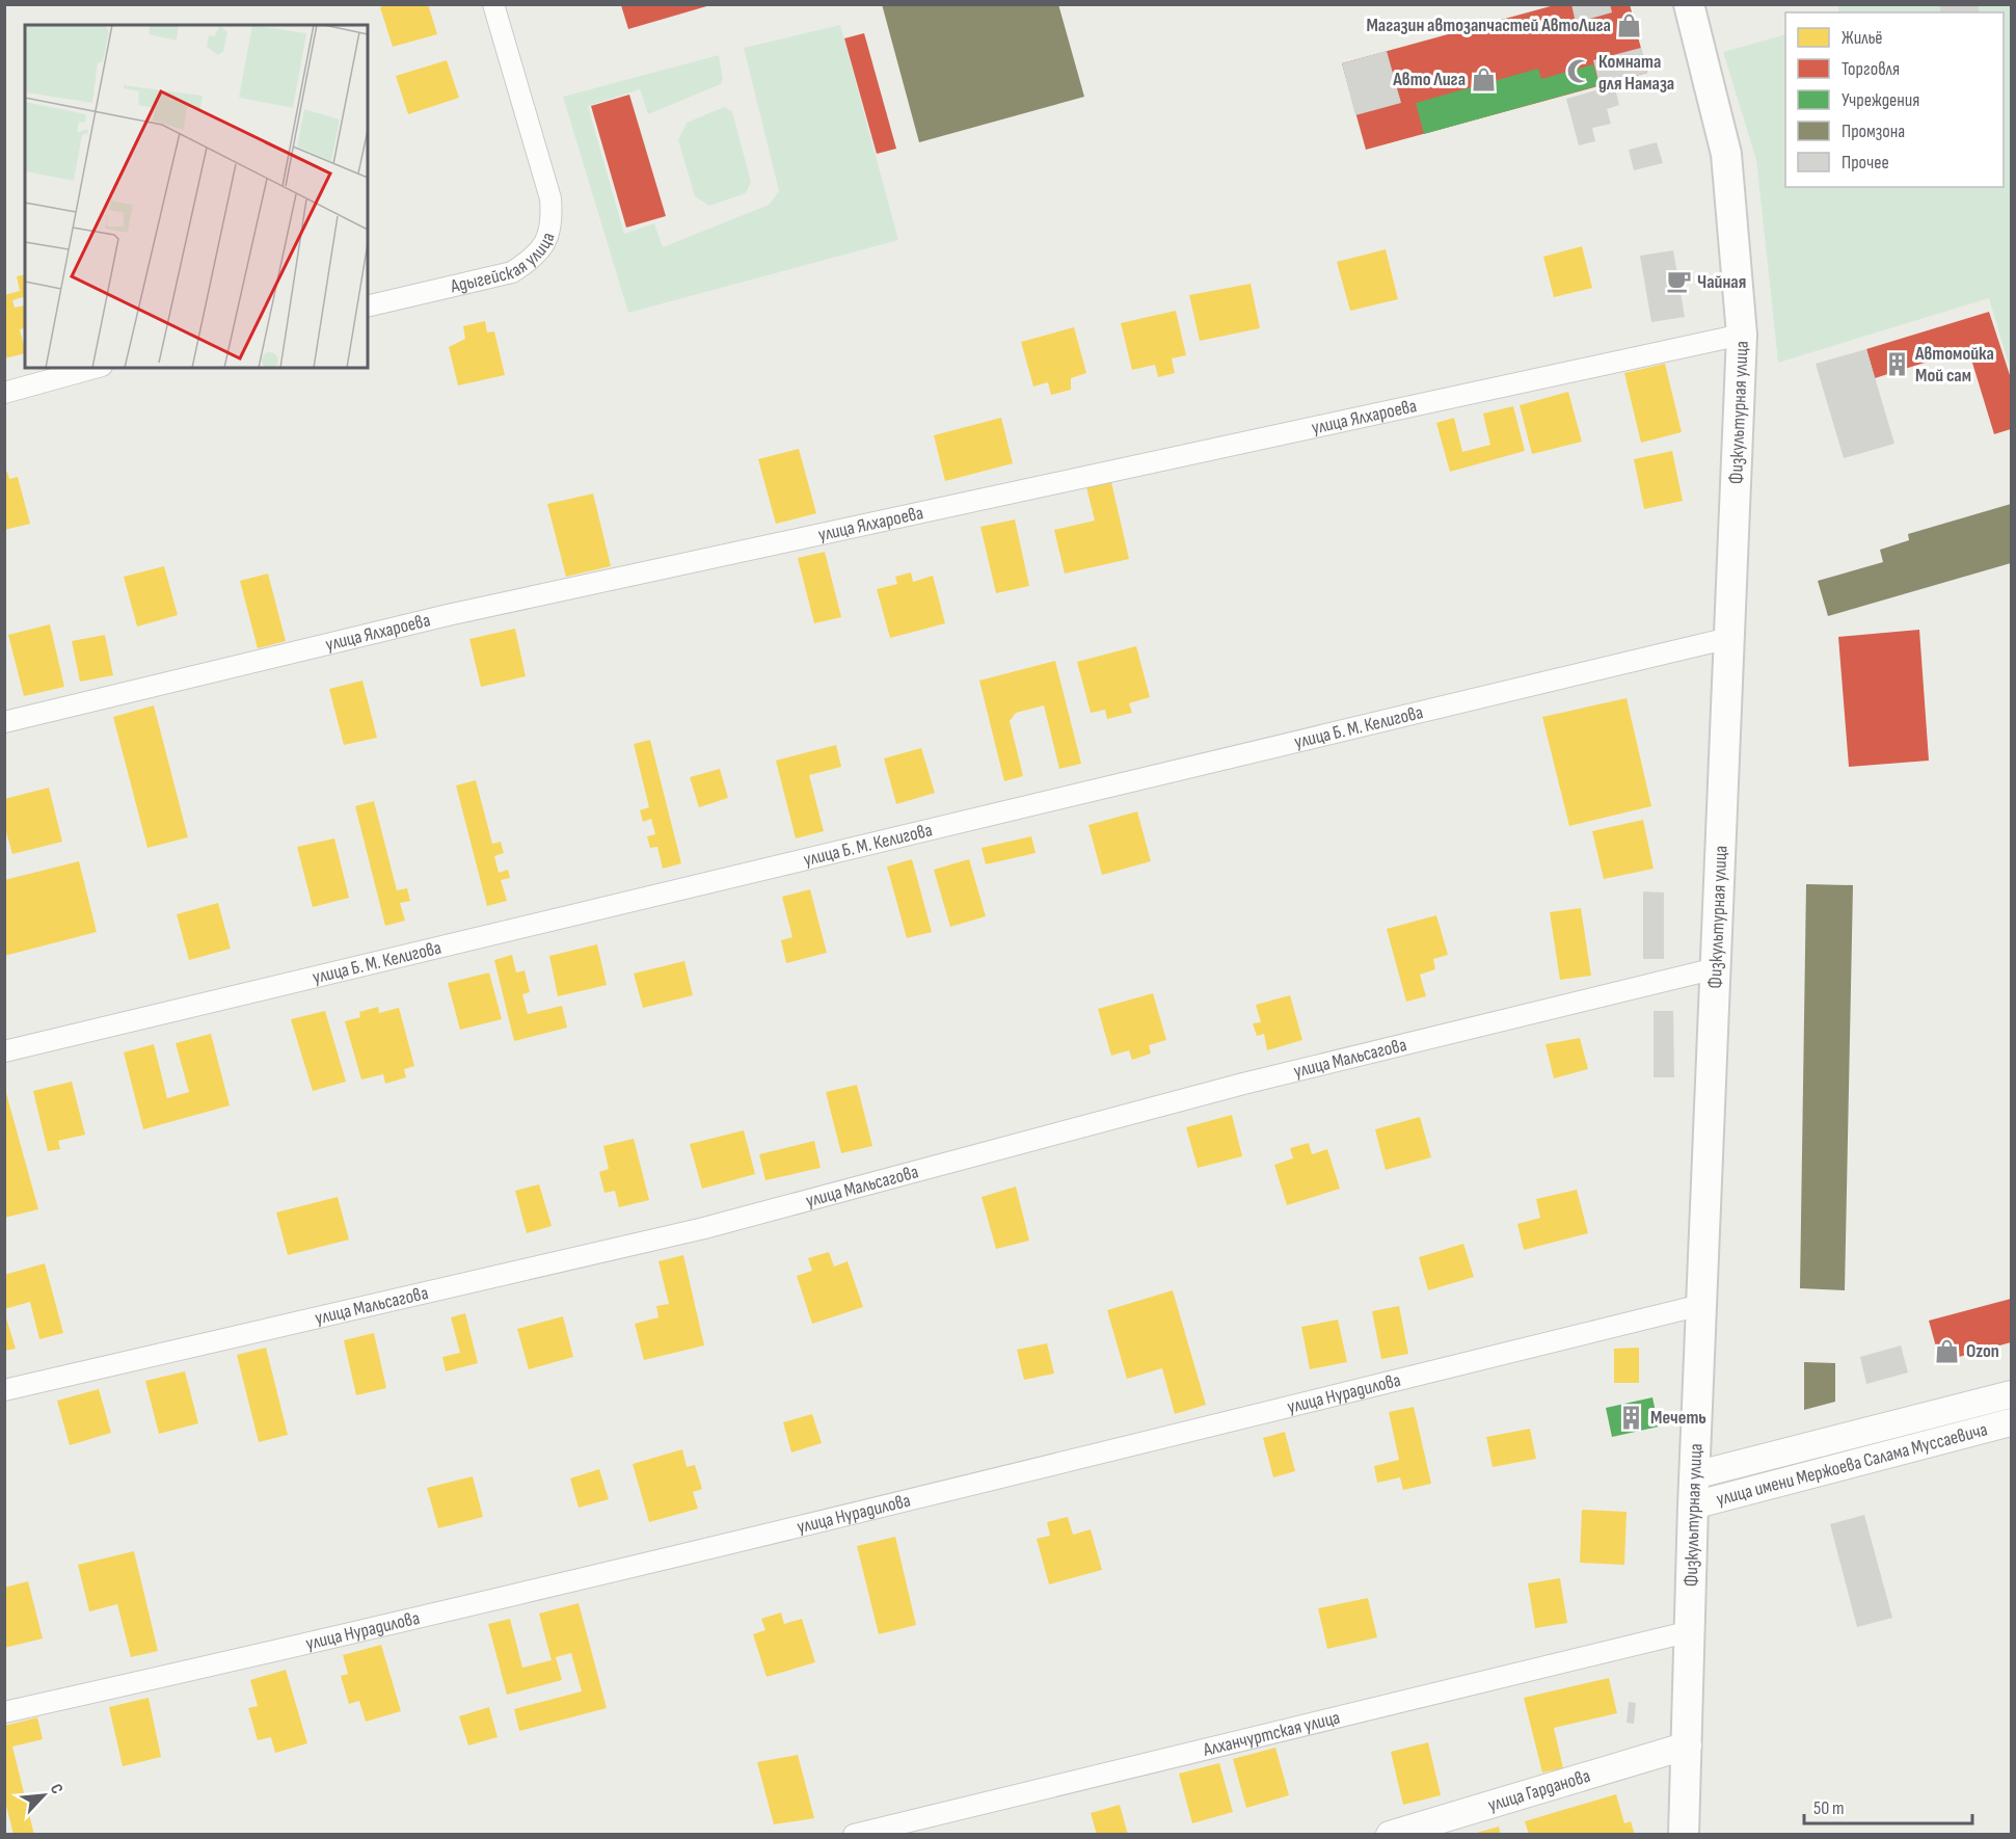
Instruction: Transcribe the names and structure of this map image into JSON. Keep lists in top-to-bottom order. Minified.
{"streets":{"main road":["Физкультурная улица"],"street":["Адыгейская улица","улица Ялхароева","улица Б. М. Келигова","улица Мальсагова","улица Нурадилова","улица имени Мержоева Салама Муссаевича","Алханчуртская улица","улица Гарданова"]},"crossings":[["Физкультурная улица","улица Ялхароева"],["Физкультурная улица","улица Б. М. Келигова"],["Физкультурная улица","улица Мальсагова"],["Физкультурная улица","улица Нурадилова"],["Физкультурная улица","улица имени Мержоева Салама Муссаевича"],["Физкультурная улица","Алханчуртская улица"],["Физкультурная улица","улица Гарданова"]],"places":{"shop":["Магазин автозапчастей АвтоЛига","Авто Лига","Ozon"],"mosque":["Комната для Намаза"],"cafe":["Чайная"],"building":["Автомойка Мой сам","Мечеть"]},"legend":["Жильё","Торговля","Учреждения","Промзона","Прочее"],"scale_bar":"50 m","north":"top right"}
